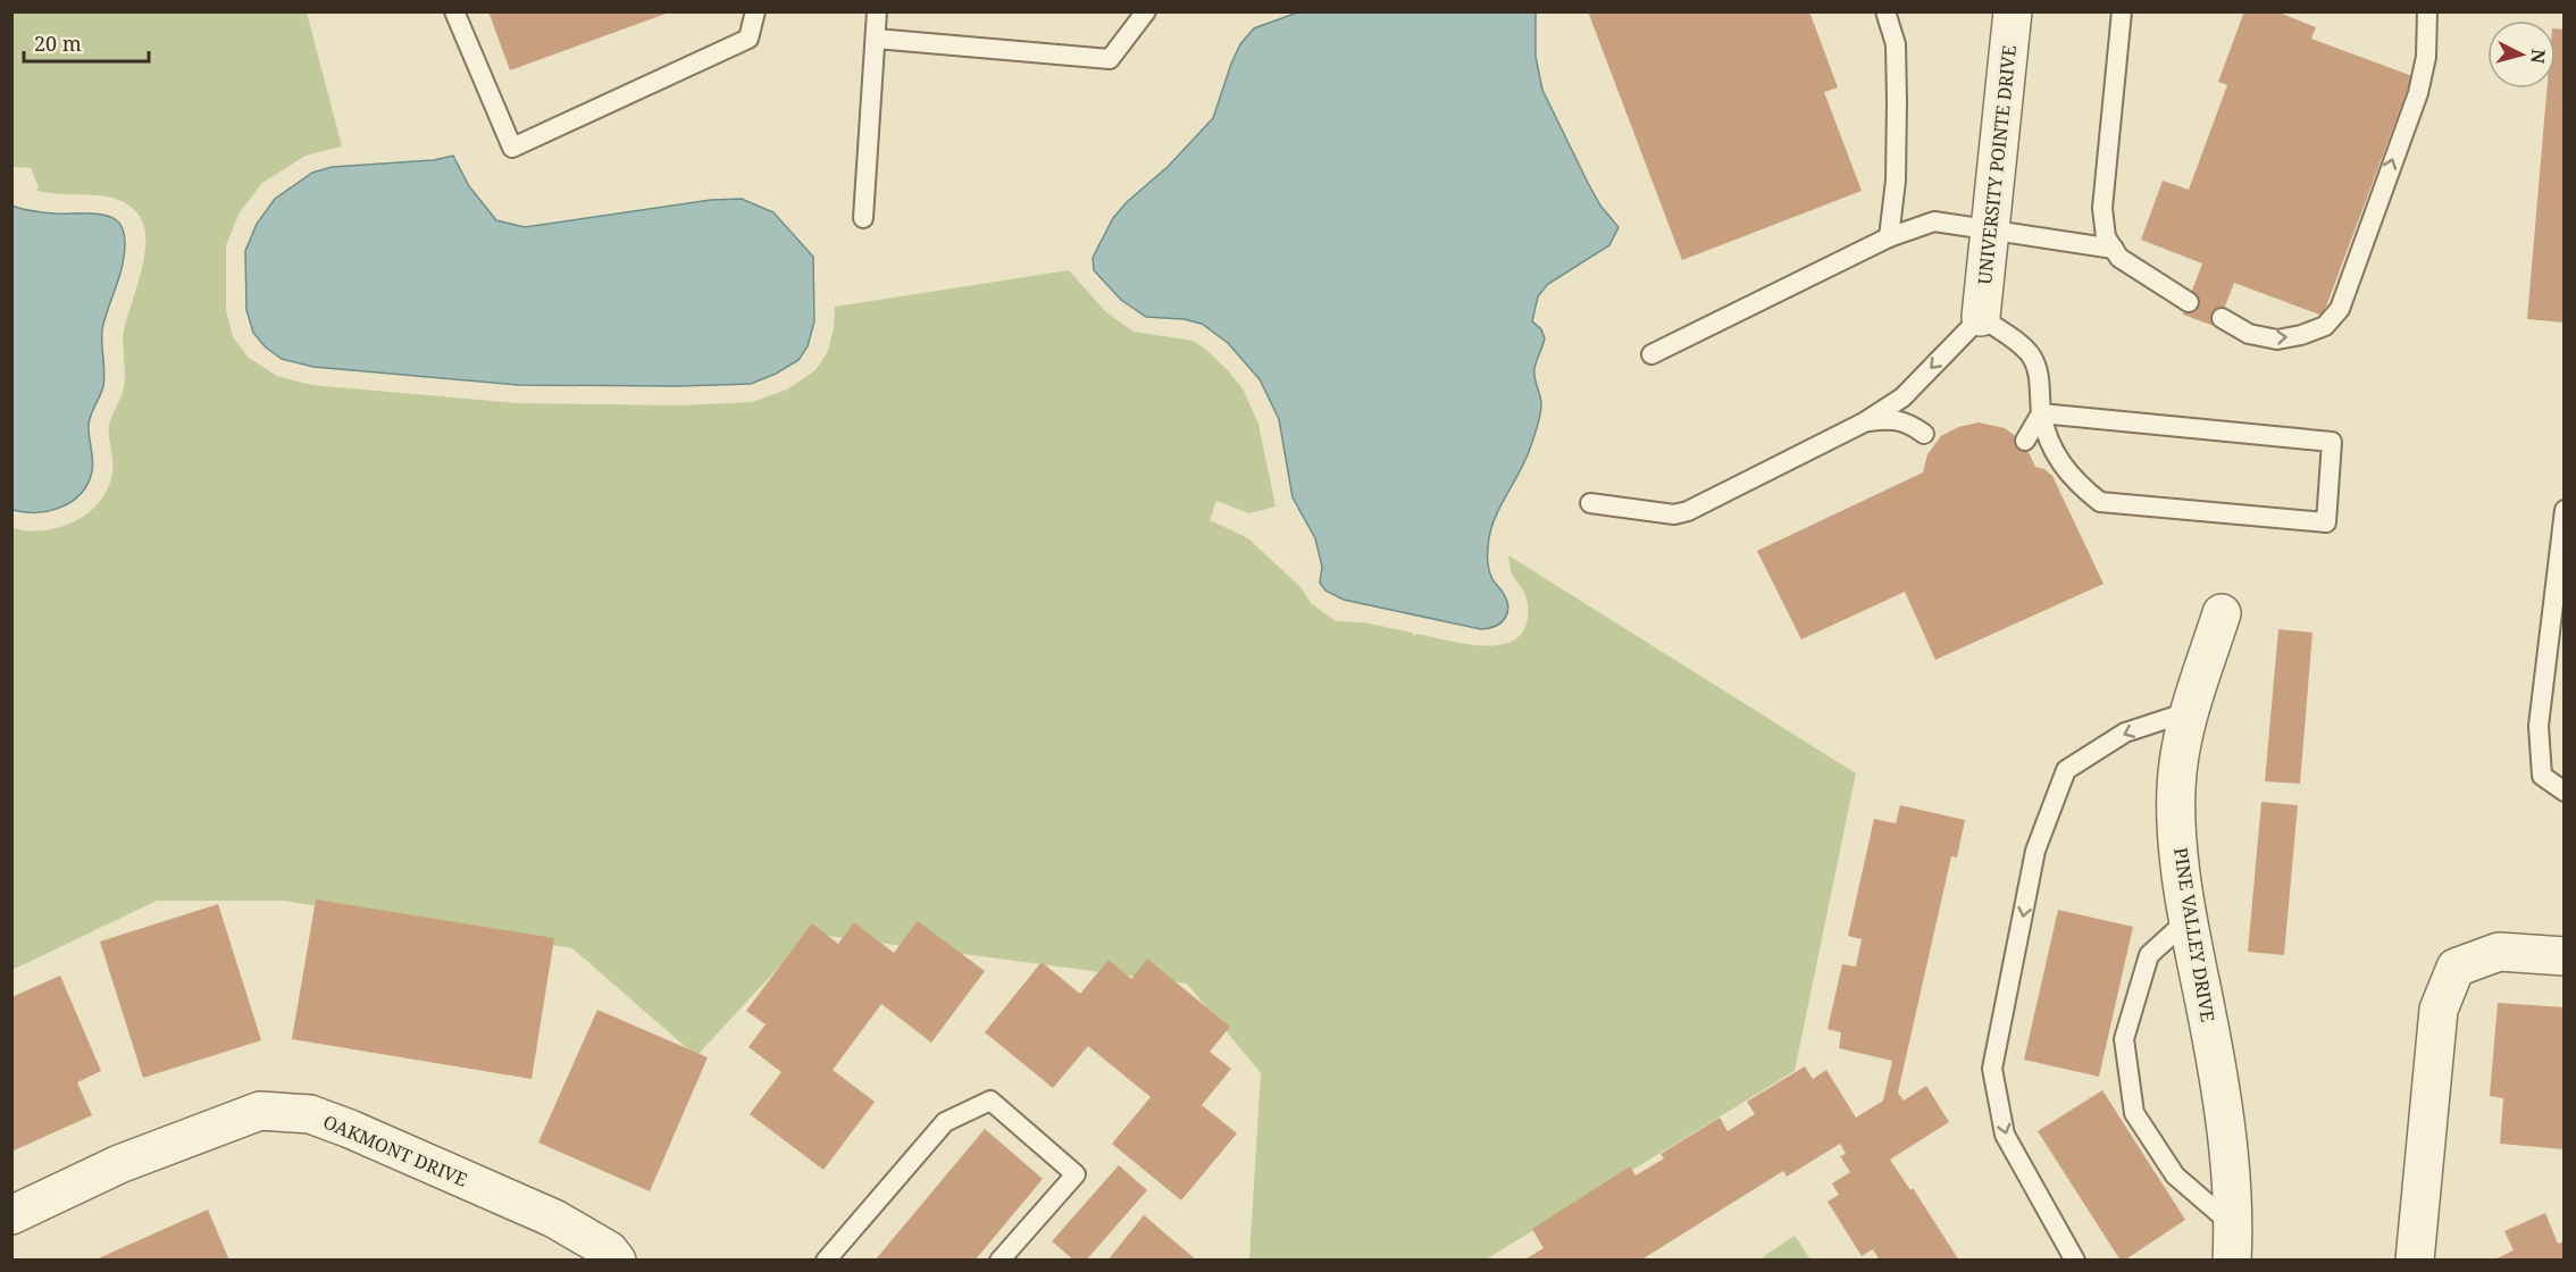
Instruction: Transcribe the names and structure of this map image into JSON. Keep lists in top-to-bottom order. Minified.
{"streets":{"street":["UNIVERSITY POINTE DRIVE","PINE VALLEY DRIVE","OAKMONT DRIVE"]},"scale_bar":"20 m","north":"right"}
